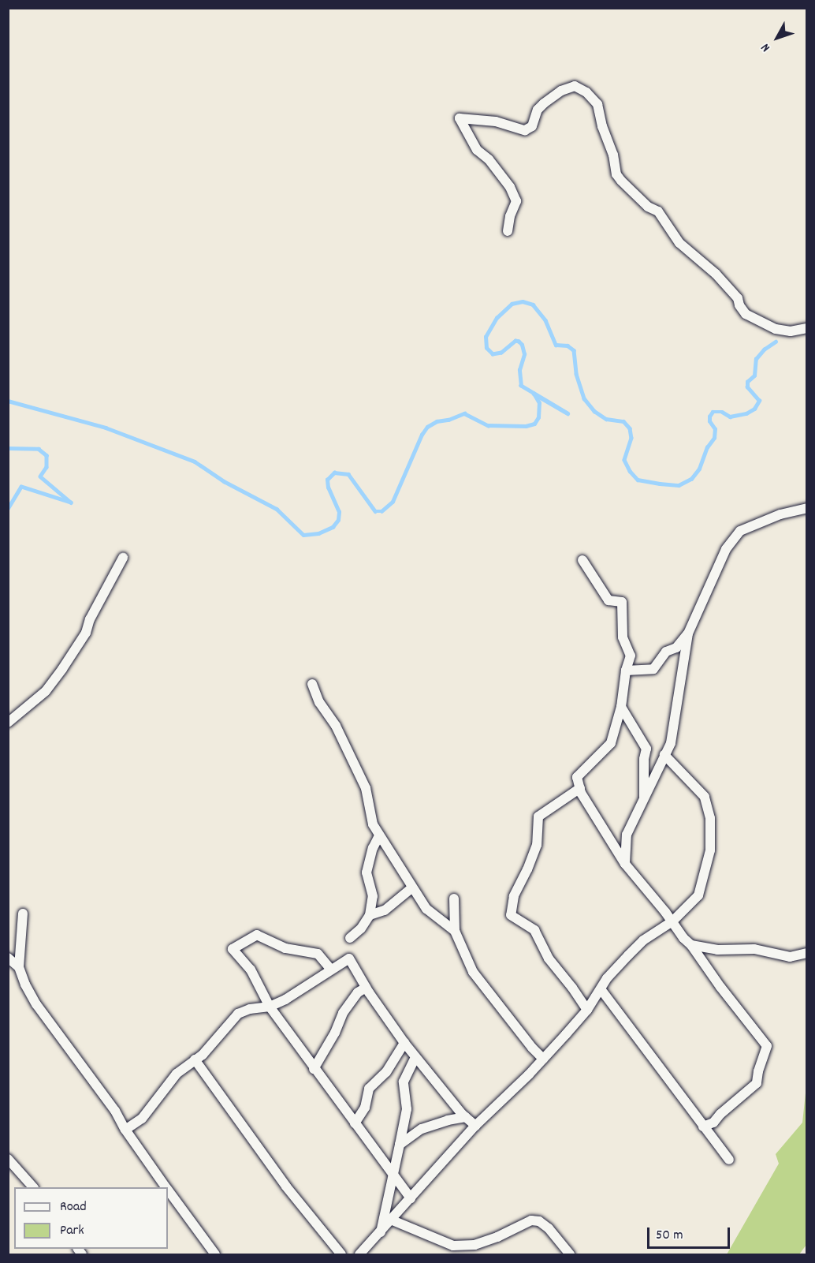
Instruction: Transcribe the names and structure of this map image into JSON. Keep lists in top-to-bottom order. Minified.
{"legend":["Road","Park"],"scale_bar":"50 m","north":"bottom left"}
